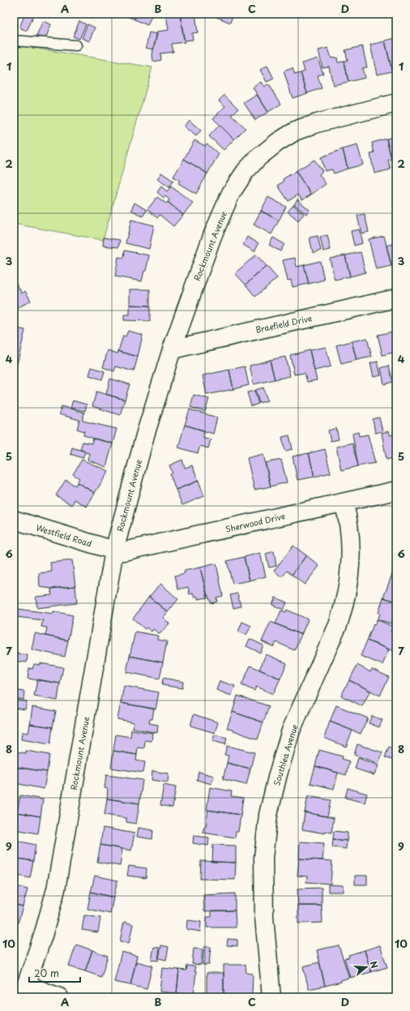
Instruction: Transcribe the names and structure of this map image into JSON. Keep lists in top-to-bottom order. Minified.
{"streets":{"street":["Rockmount Avenue","Braefield Drive","Sherwood Drive","Westfield Road","Southlea Avenue"]},"crossings":[["Rockmount Avenue","Braefield Drive"],["Rockmount Avenue","Sherwood Drive"],["Rockmount Avenue","Westfield Road"],["Sherwood Drive","Westfield Road"],["Sherwood Drive","Southlea Avenue"]],"scale_bar":"20 m","north":"right","grid":{"columns":["A","B","C","D"],"rows":["1","2","3","4","5","6","7","8","9","10"]}}
